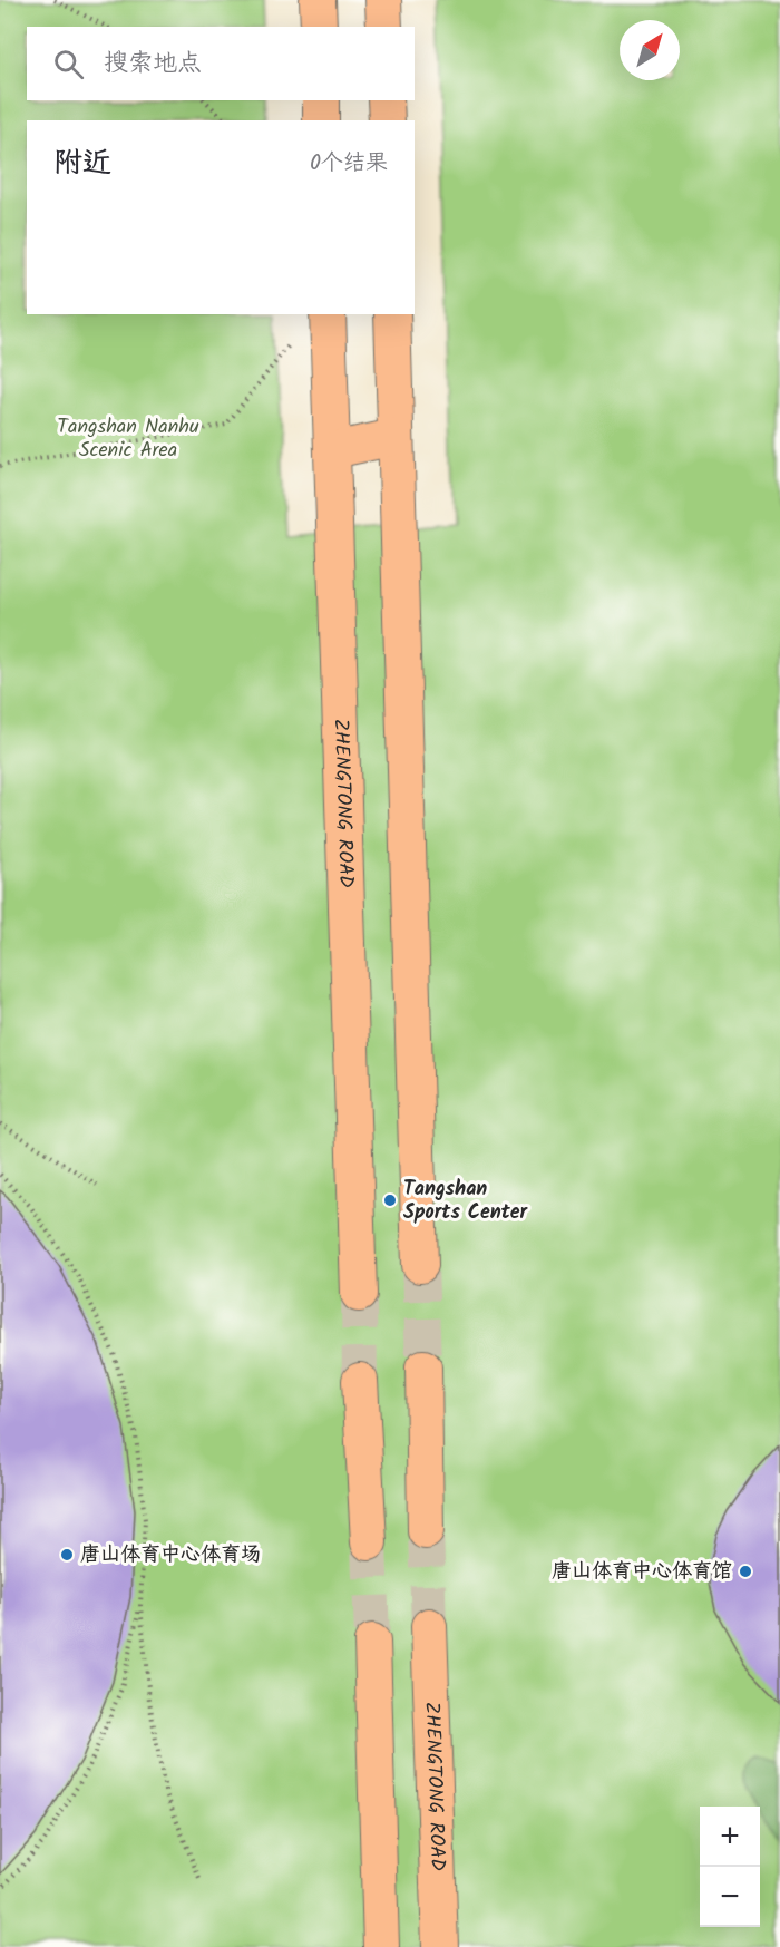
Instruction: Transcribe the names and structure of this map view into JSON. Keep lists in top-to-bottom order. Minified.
{"streets":{"main road":["ZHENGTONG ROAD"]},"parks":["Tangshan Nanhu Scenic Area"],"places":["Tangshan Sports Center","唐山体育中心体育场","唐山体育中心体育馆"],"north":"top right","page":{"search":"搜索地点","heading":["附近","0个结果"],"map_buttons":["+","−"]}}
